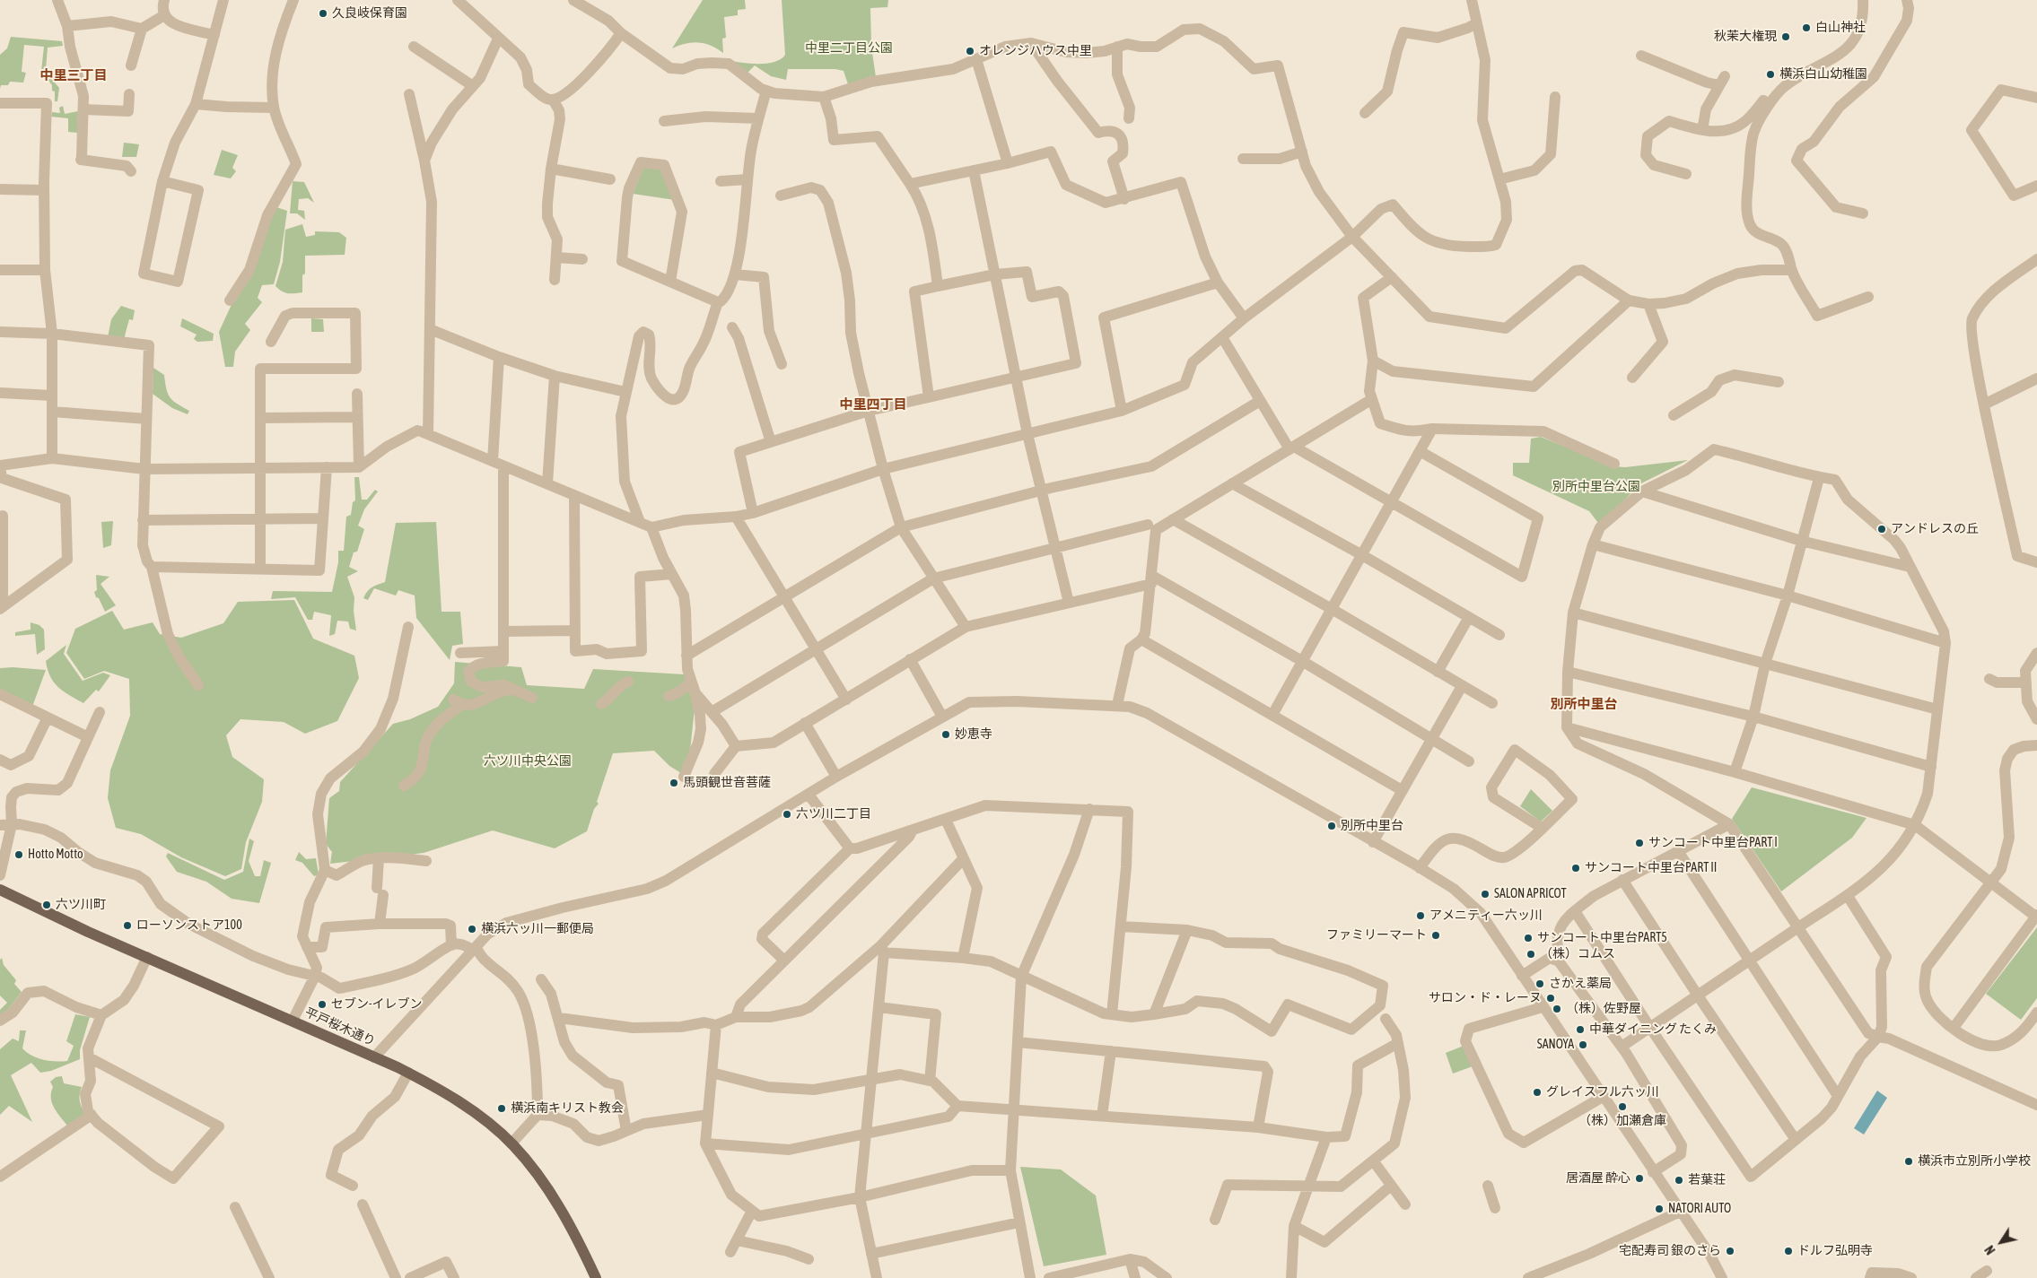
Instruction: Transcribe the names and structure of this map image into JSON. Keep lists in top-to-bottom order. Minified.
{"streets":{"main road":["平戸桜木通り"]},"districts":["中里三丁目","中里四丁目","別所中里台"],"parks":["中里二丁目公園","別所中里台公園","六ツ川中央公園"],"places":["久良岐保育園","白山神社","秋茉大権現","オレンジハウス中里","横浜白山幼稚園","アンドレスの丘","妙恵寺","馬頭観世音菩薩","六ツ川二丁目","別所中里台","サンコート中里台PART I","Hotto Motto","サンコート中里台PART II","SALON APRICOT","六ツ川町","アメニティー六ッ川","ローソンストア100","横浜六ッ川一郵便局","ファミリーマート","サンコート中里台PART5","（株）コムス","さかえ薬局","サロン・ド・レーヌ","セブン-イレブン","（株）佐野屋","中華ダイニング たくみ","SANOYA","グレイスフル六ッ川","（株）加瀬倉庫","横浜南キリスト教会","横浜市立別所小学校","居酒屋 酔心","若葉荘","NATORI AUTO","宅配寿司 銀のさら","ドルフ弘明寺"],"north":"bottom left"}
